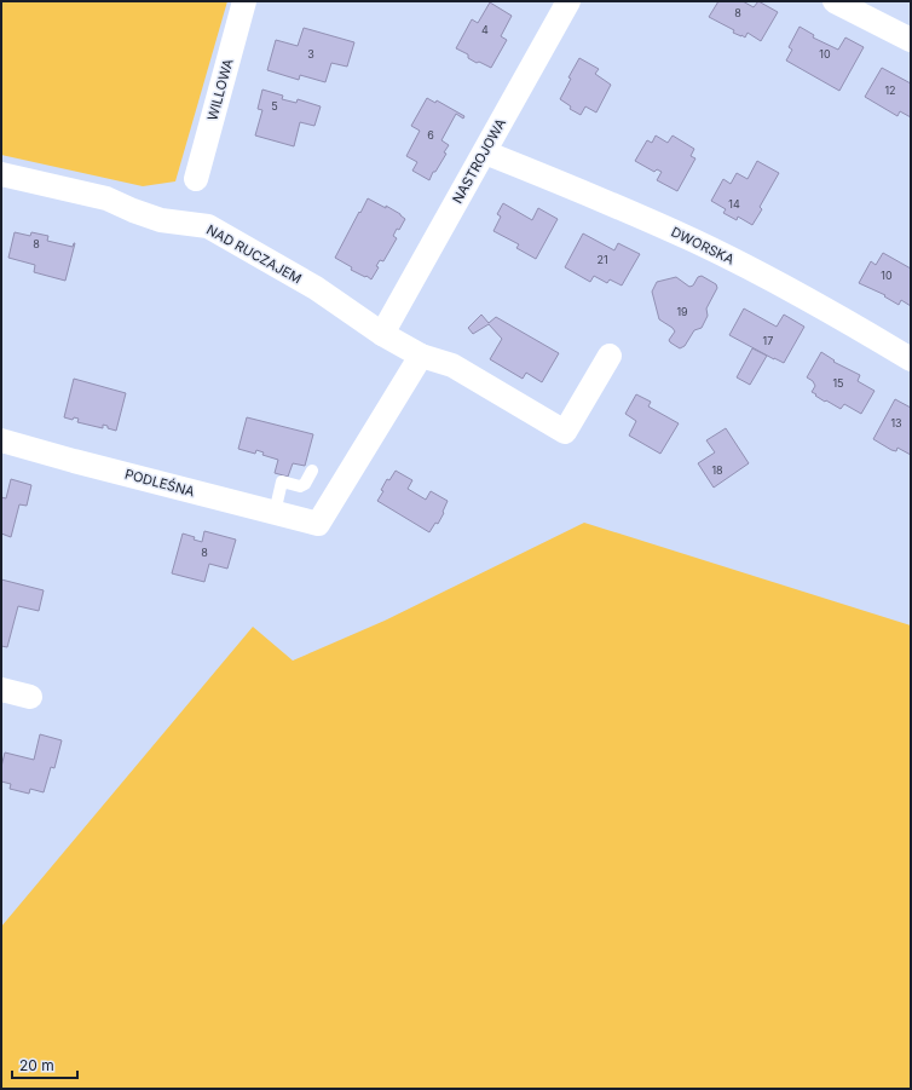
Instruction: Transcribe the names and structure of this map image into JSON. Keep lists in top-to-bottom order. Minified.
{"streets":{"street":["WILLOWA","NASTROJOWA","DWORSKA","NAD RUCZAJEM","PODLEŚNA"]},"crossings":[["NASTROJOWA","DWORSKA"],["NASTROJOWA","NAD RUCZAJEM"],["NAD RUCZAJEM","PODLEŚNA"]],"house_numbers":["8","4","3","10","12","5","6","14","8","21","10","19","17","15","13","18","8"],"scale_bar":"20 m"}
